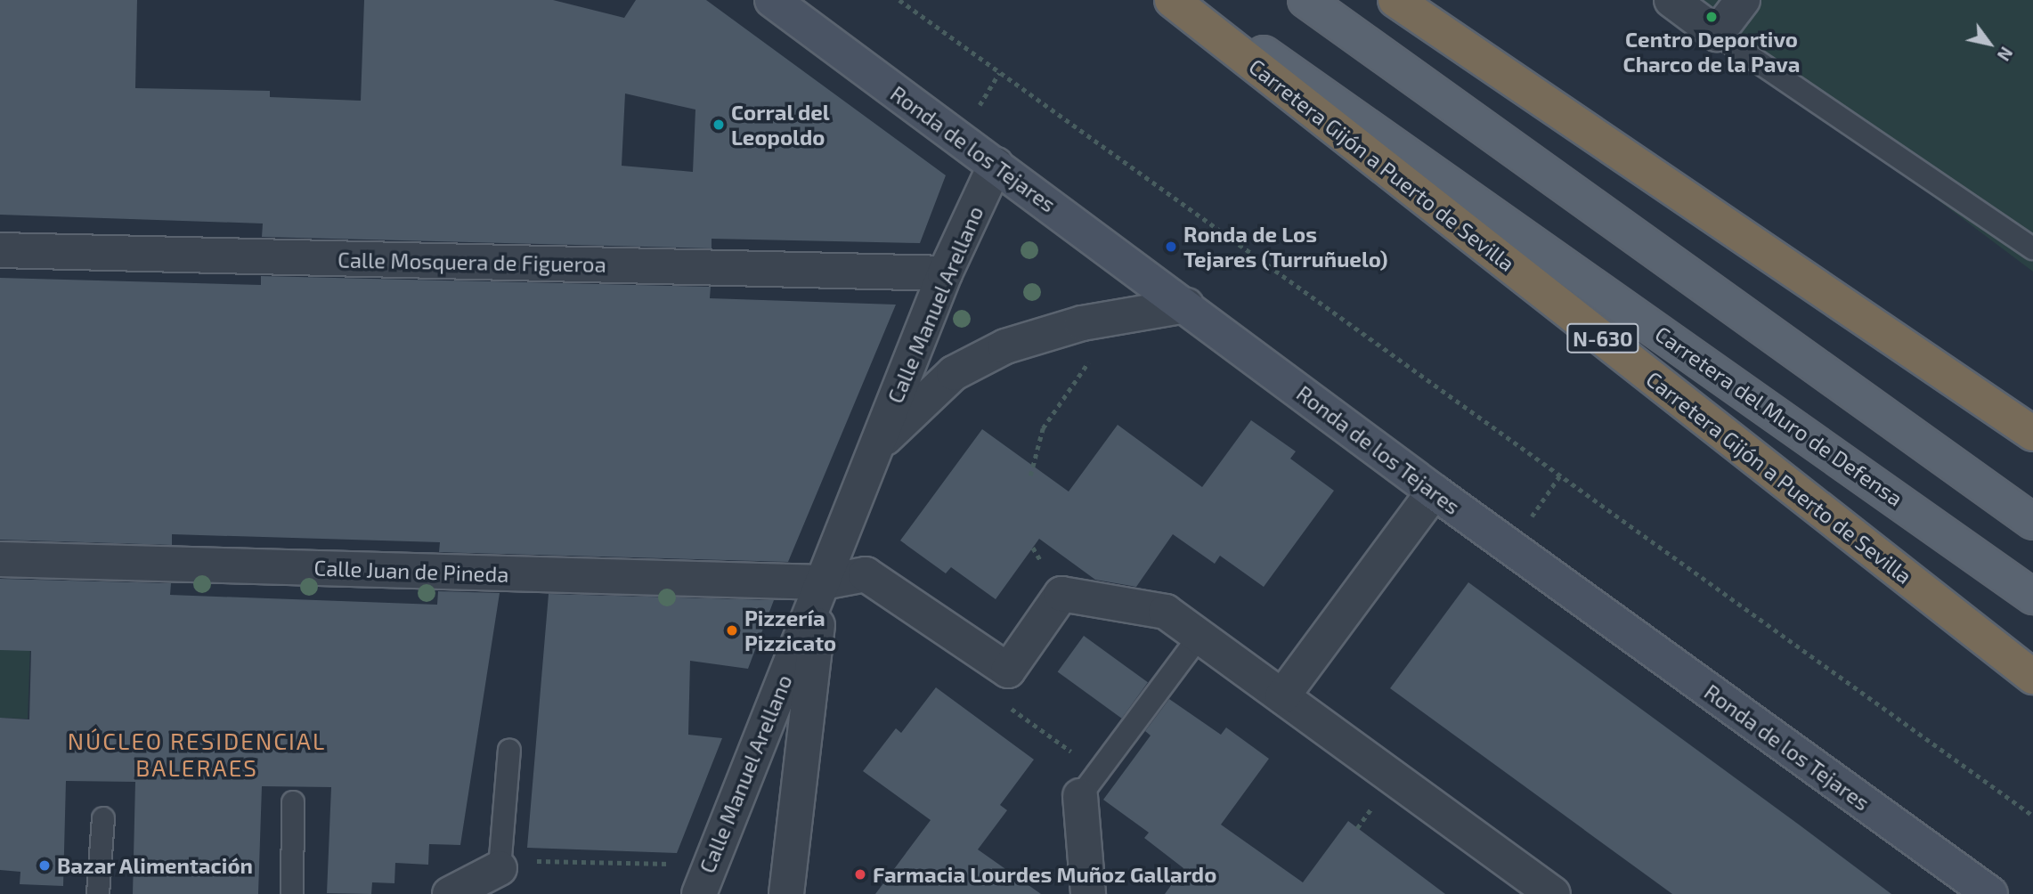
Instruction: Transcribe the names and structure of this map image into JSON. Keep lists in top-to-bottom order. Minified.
{"streets":{"highway":["Carretera Gijón a Puerto de Sevilla","N-630"],"main road":["Carretera del Muro de Defensa"],"street":["Ronda de los Tejares","Calle Mosquera de Figueroa","Calle Manuel Arellano","Calle Juan de Pineda"]},"crossings":[["Ronda de los Tejares","Calle Manuel Arellano"],["Calle Mosquera de Figueroa","Calle Manuel Arellano"],["Calle Manuel Arellano","Calle Juan de Pineda"]],"districts":["NÚCLEO RESIDENCIAL BALERAES"],"places":["Centro Deportivo Charco de la Pava","Corral del Leopoldo","Ronda de Los Tejares (Turruñuelo)","Pizzería Pizzicato","Bazar Alimentación","Farmacia Lourdes Muñoz Gallardo"],"north":"bottom right"}
